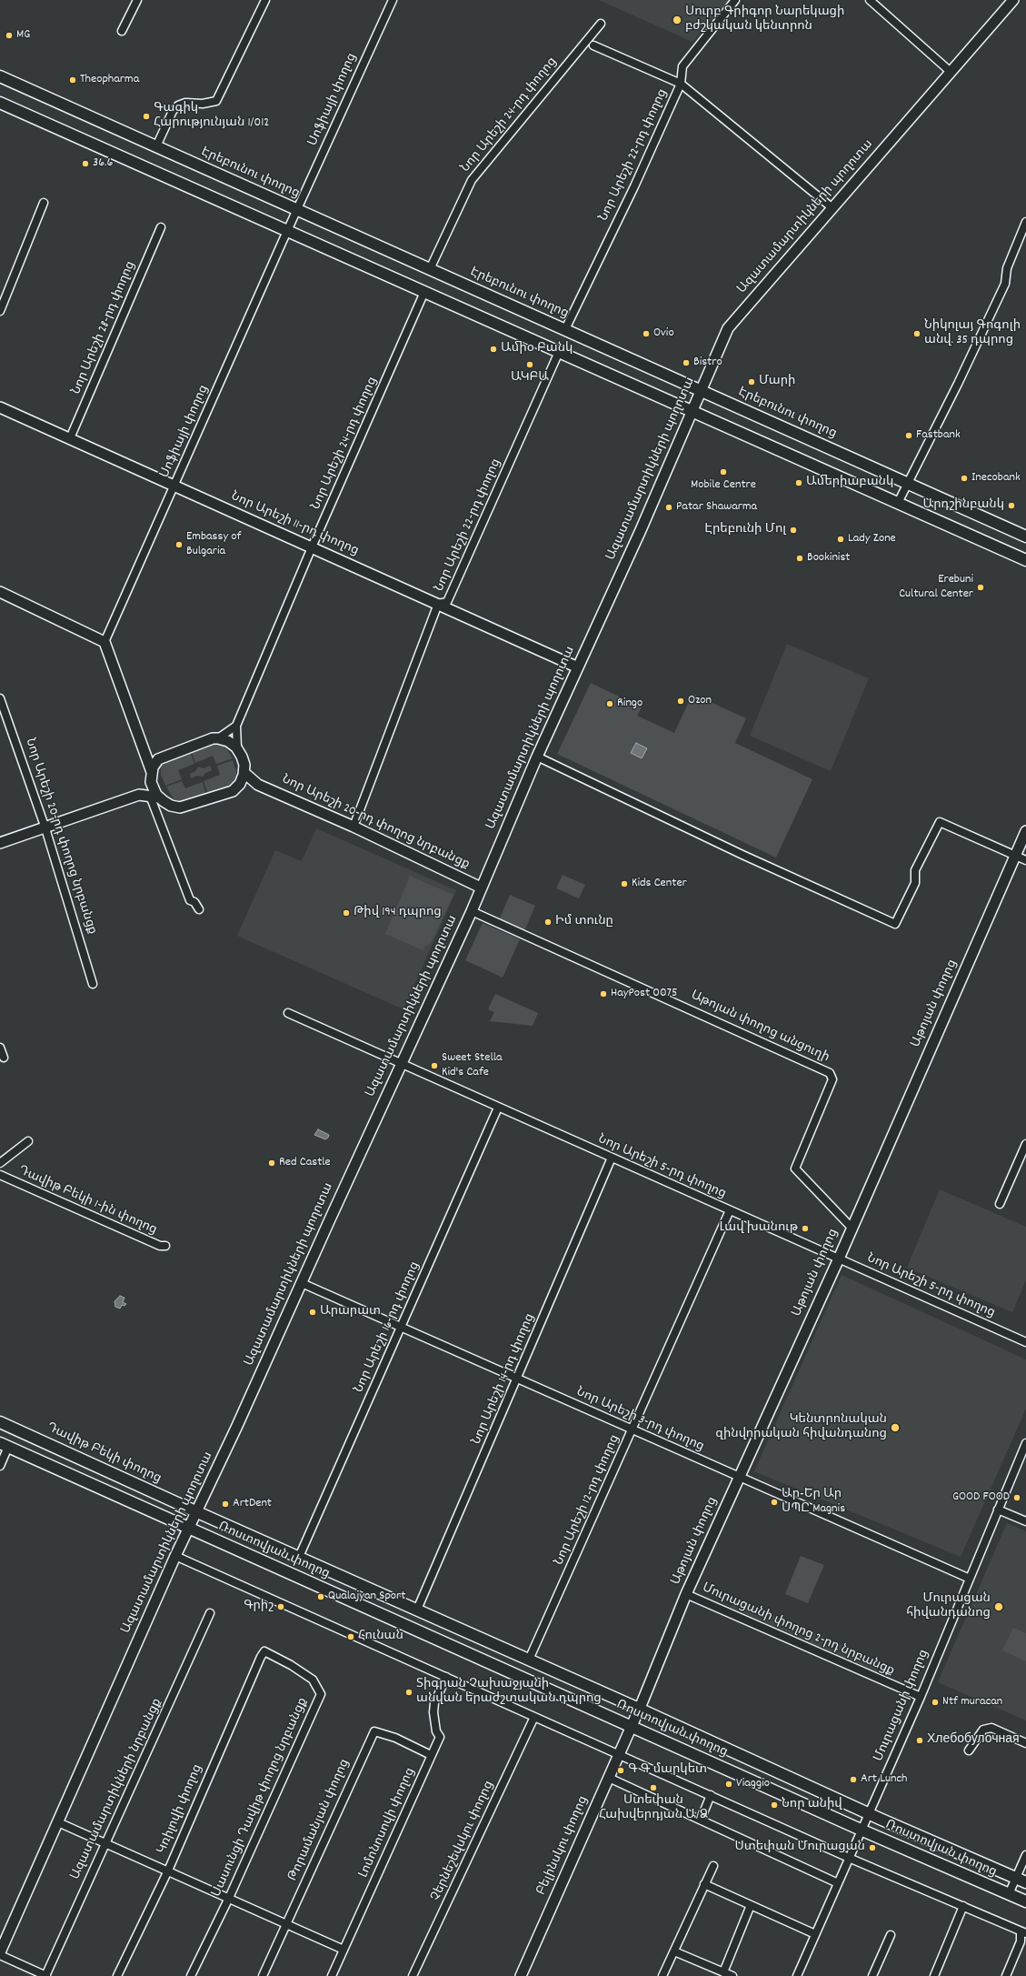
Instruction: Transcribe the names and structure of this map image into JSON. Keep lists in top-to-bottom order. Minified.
{"streets":{"main road":["Էրեբունու փողոց","Դավիթ Բեկի փողոց","Ռոստովյան փողոց"],"street":["Սոֆիայի փողոց","Նոր Արեշի 24-րդ փողոց","Նոր Արեշի 22-րդ փողոց","Ազատամարտիկների պողոտա","Նոր Արեշի 28-րդ փողոց","Նոր Արեշի 11-րդ փողոց","Նոր Արեշի 20-րդ փողոց նրբանցք","Աթոյան փողոց","Աթոյան փողոց անցուղի","Նոր Արեշի 5-րդ փողոց","Դավիթ Բեկի 1-ին փողոց","Նոր Արեշի 16-րդ փողոց","Նոր Արեշի 14-րդ փողոց","Նոր Արեշի 3-րդ փողոց","Նոր Արեշի 12-րդ փողոց","Մուրացանի փողոց 2-րդ նրբանցք","Մուրացանի փողոց","Ազատամարտիկների նրբանցք","Սասունցի Դավիթ փողոց նրբանցք","Կռիլովի փողոց","Թորամանյան փողոց","Լոմոնոսովի փողոց","Չերնեշեվսկու փողոց","Բելինսկու փողոց"]},"crossings":[["Սոֆիայի փողոց","Էրեբունու փողոց"],["Սոֆիայի փողոց","Նոր Արեշի 11-րդ փողոց"],["Նոր Արեշի 24-րդ փողոց","Էրեբունու փողոց"],["Նոր Արեշի 24-րդ փողոց","Նոր Արեշի 11-րդ փողոց"],["Նոր Արեշի 22-րդ փողոց","Էրեբունու փողոց"],["Նոր Արեշի 22-րդ փողոց","Նոր Արեշի 11-րդ փողոց"],["Նոր Արեշի 22-րդ փողոց","Նոր Արեշի 20-րդ փողոց նրբանցք"],["Էրեբունու փողոց","Ազատամարտիկների պողոտա"],["Ազատամարտիկների պողոտա","Նոր Արեշի 11-րդ փողոց"],["Ազատամարտիկների պողոտա","Նոր Արեշի 20-րդ փողոց նրբանցք"],["Ազատամարտիկների պողոտա","Աթոյան փողոց անցուղի"],["Ազատամարտիկների պողոտա","Նոր Արեշի 5-րդ փողոց"],["Ազատամարտիկների պողոտա","Նոր Արեշի 3-րդ փողոց"],["Ազատամարտիկների պողոտա","Դավիթ Բեկի փողոց"],["Ազատամարտիկների պողոտա","Ռոստովյան փողոց"],["Նոր Արեշի 28-րդ փողոց","Նոր Արեշի 11-րդ փողոց"],["Աթոյան փողոց","Աթոյան փողոց անցուղի"],["Աթոյան փողոց","Նոր Արեշի 5-րդ փողոց"],["Աթոյան փողոց","Նոր Արեշի 3-րդ փողոց"],["Աթոյան փողոց","Ռոստովյան փողոց"],["Աթոյան փողոց","Մուրացանի փողոց 2-րդ նրբանցք"],["Աթոյան փողոց","Բելինսկու փողոց"],["Նոր Արեշի 5-րդ փողոց","Նոր Արեշի 16-րդ փողոց"],["Նոր Արեշի 5-րդ փողոց","Նոր Արեշի 14-րդ փողոց"],["Նոր Արեշի 5-րդ փողոց","Նոր Արեշի 12-րդ փողոց"],["Նոր Արեշի 16-րդ փողոց","Նոր Արեշի 3-րդ փողոց"],["Նոր Արեշի 16-րդ փողոց","Ռոստովյան փողոց"],["Նոր Արեշի 14-րդ փողոց","Նոր Արեշի 3-րդ փողոց"],["Նոր Արեշի 14-րդ փողոց","Ռոստովյան փողոց"],["Նոր Արեշի 3-րդ փողոց","Նոր Արեշի 12-րդ փողոց"],["Նոր Արեշի 3-րդ փողոց","Մուրացանի փողոց"],["Դավիթ Բեկի փողոց","Ռոստովյան փողոց"],["Նոր Արեշի 12-րդ փողոց","Ռոստովյան փողոց"],["Ռոստովյան փողոց","Մուրացանի փողոց"],["Ռոստովյան փողոց","Բելինսկու փողոց"],["Մուրացանի փողոց 2-րդ նրբանցք","Մուրացանի փողոց"],["Սասունցի Դավիթ փողոց նրբանցք","Կռիլովի փողոց"],["Թորամանյան փողոց","Լոմոնոսովի փողոց"]],"places":["Սուրբ Գրիգոր Նարեկացի բժշկական կենտրոն","MG","Theopharma","Գագիկ Հարությունյան 1/012","36.6","Ovio","Նիկոլայ Գոգոլի անվ. 35 դպրոց","Ամիօ Բանկ","Bistro","ԱԿԲԱ","Մարի","Fastbank","Mobile Centre","Inecobank","Ամերիաբանկ","Արդշինբանկ","Patar Shawarma","Էրեբունի Մոլ","Lady Zone","Embassy of Bulgaria","Bookinist","Erebuni Cultural Center","Ozon","Ringo","Kids Center","Թիվ 194 դպրոց","Իմ տունը","HayPost 0075","Sweet Stella Kid's Cafe","Red Castle","Լավ խանութ","Արարատ","Կենտրոնական զինվորական հիվանդանոց","GOOD FOOD","Ար-Եր Ար ՍՊԸ Magnis","ArtDent","Qualajyan Sport","Գրիշ","Մուրացան հիվանդանոց","Հունան","Տիգրան Չախաջյանի անվան երաժշտական դպրոց","Ntf muracan","Хлебобулочная","Գ Գ մարկետ","Art Lunch","Viaggio","Ստեփան Հախվերդյան Ա/Ձ","Նոր անիվ","Ստեփան Մուրացան"]}
